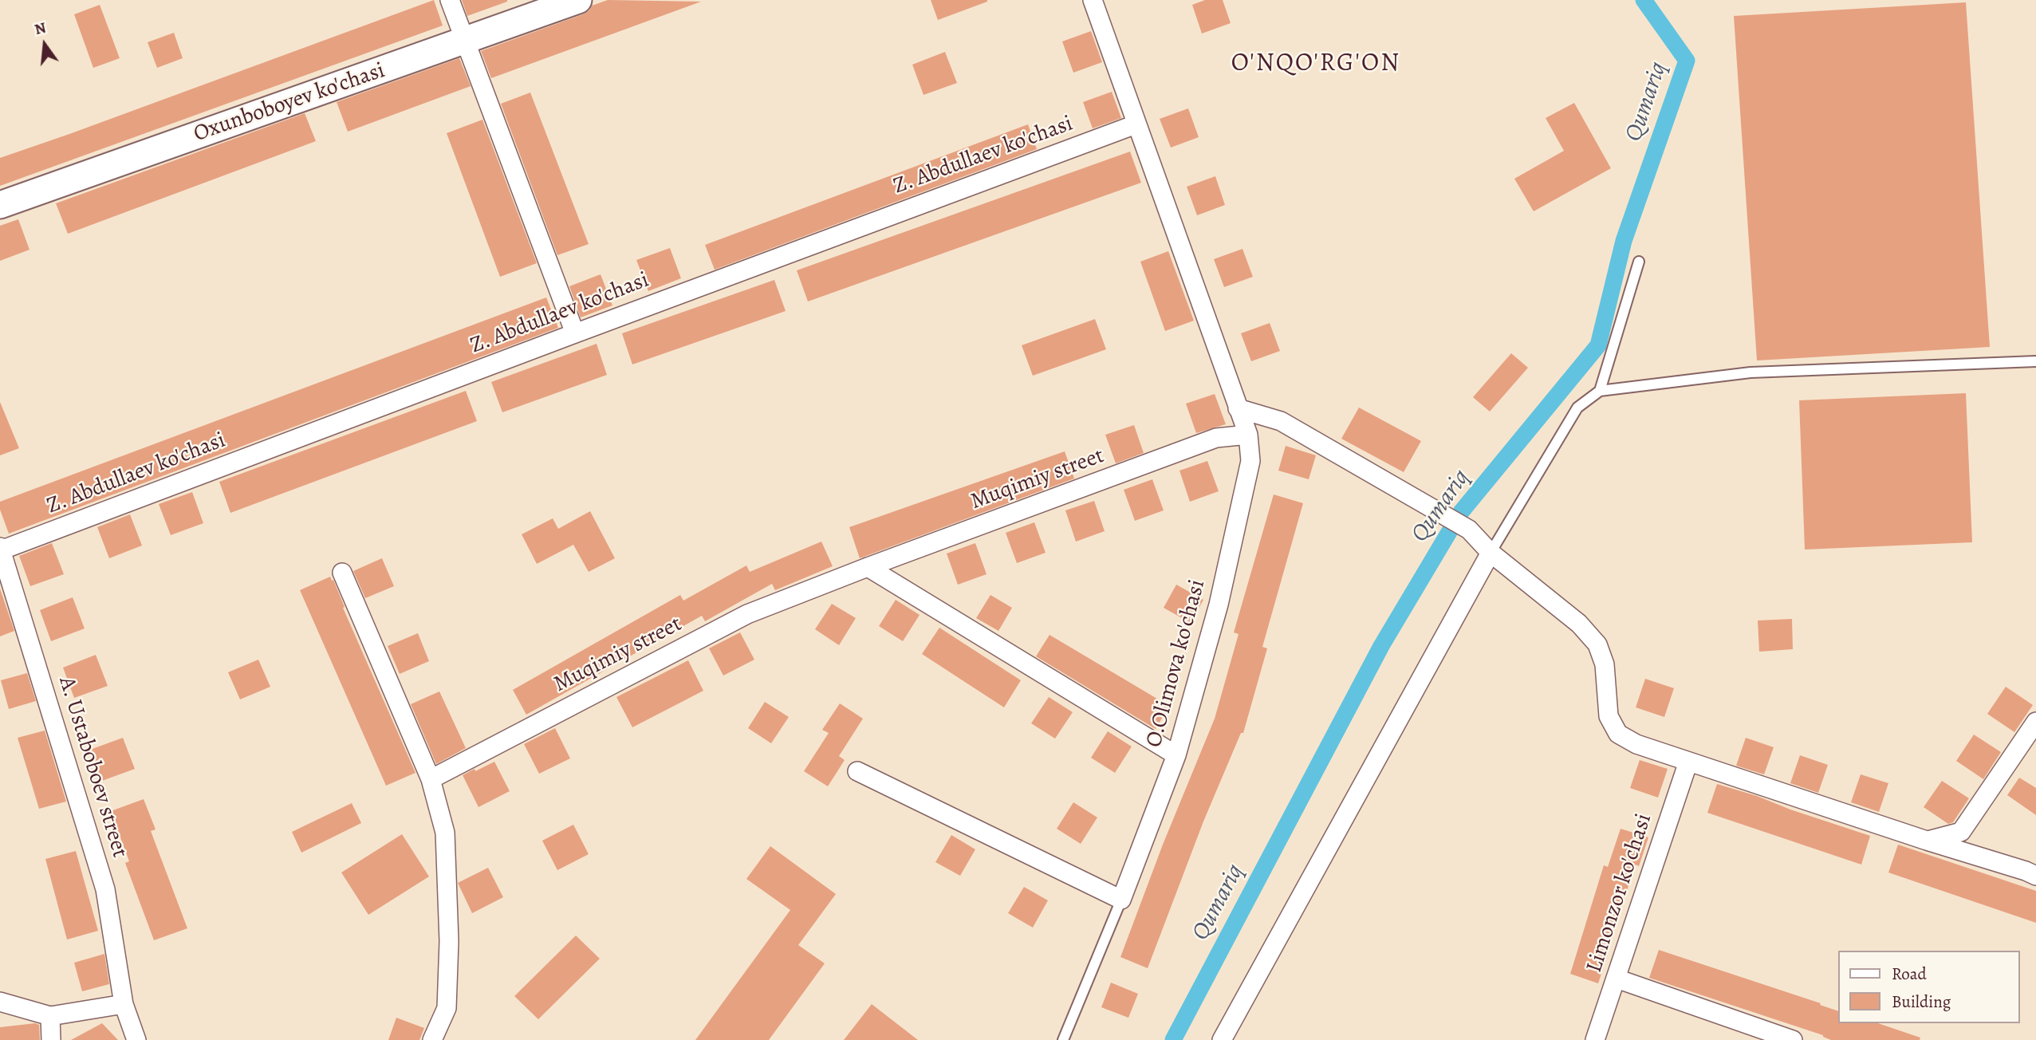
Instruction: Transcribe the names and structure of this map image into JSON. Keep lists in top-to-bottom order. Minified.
{"streets":{"main road":["Oxunboboyev ko'chasi"],"street":["Z. Abdullaev ko'chasi","Muqimiy street","O.Olimova ko'chasi","A. Ustaboboev street","Limonzor ko'chasi"]},"crossings":[["Z. Abdullaev ko'chasi","A. Ustaboboev street"],["Muqimiy street","O.Olimova ko'chasi"]],"districts":["O'NQO'RG'ON"],"water":["Qumariq"],"legend":["Road","Building"],"north":"top"}
